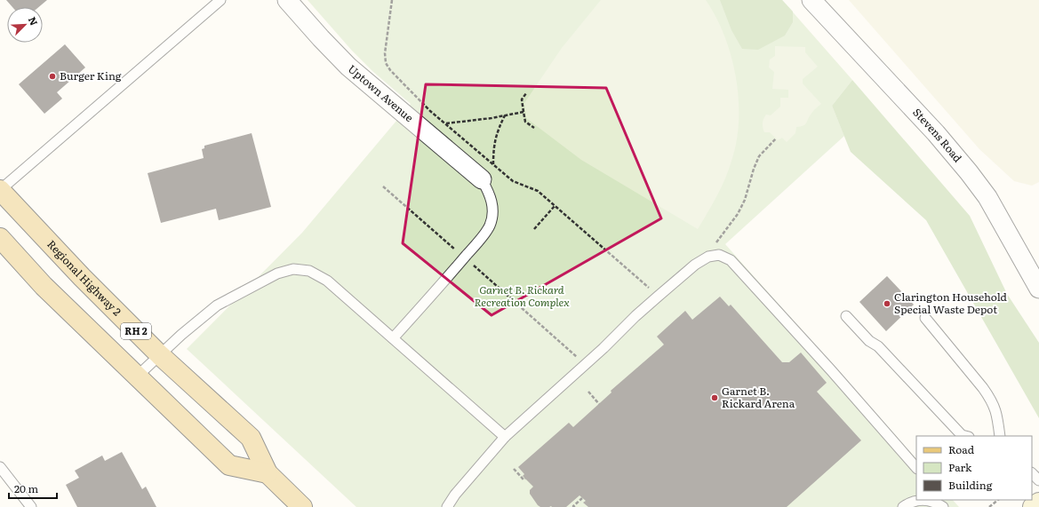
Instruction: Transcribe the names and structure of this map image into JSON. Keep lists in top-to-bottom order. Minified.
{"streets":{"main road":["Regional Highway 2","RH 2"],"street":["Uptown Avenue","Stevens Road"]},"crossings":[["Regional Highway 2","RH 2"]],"parks":["Garnet B. Rickard Recreation Complex"],"places":["Burger King","Clarington Household Special Waste Depot","Garnet B. Rickard Arena"],"legend":["Road","Park","Building"],"scale_bar":"20 m","north":"top right"}
